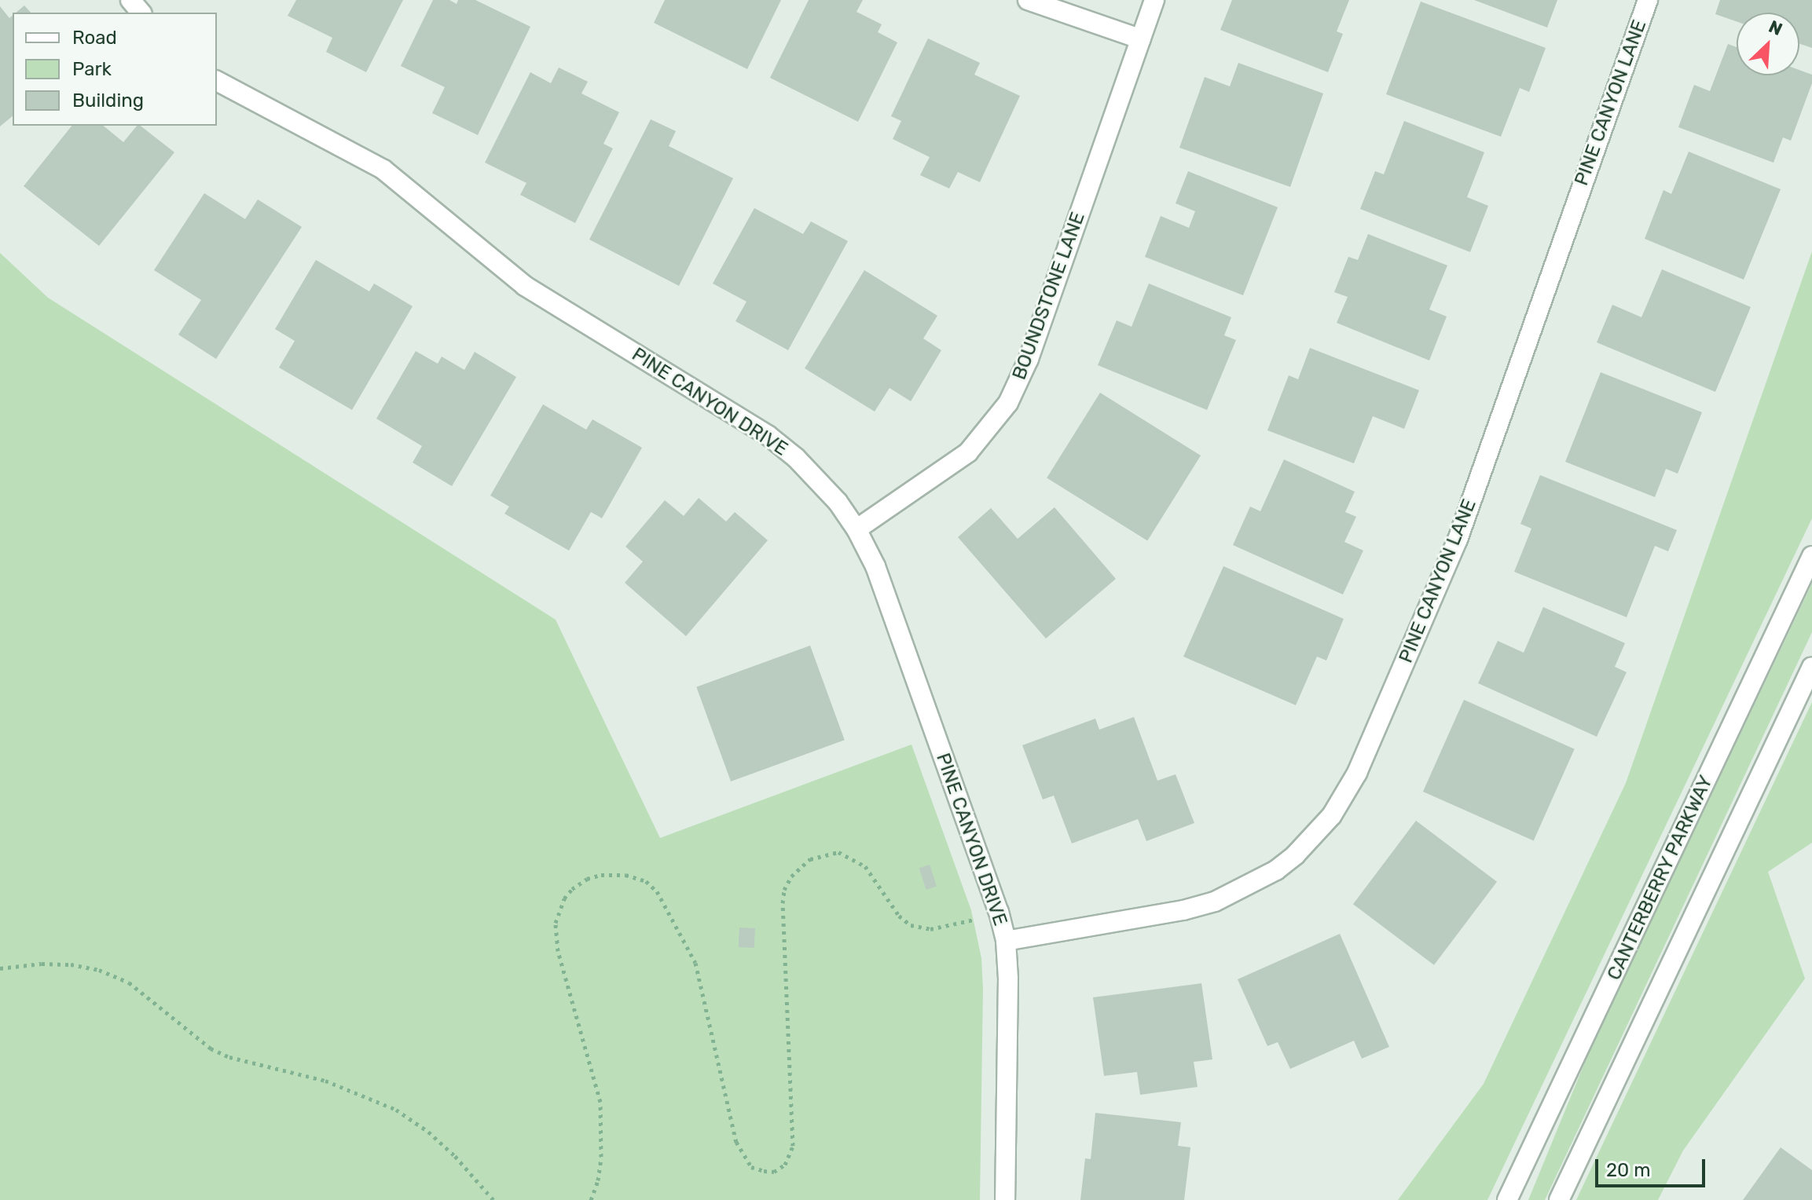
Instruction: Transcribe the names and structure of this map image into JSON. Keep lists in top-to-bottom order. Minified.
{"streets":{"street":["PINE CANYON LANE","BOUNDSTONE LANE","PINE CANYON DRIVE","CANTERBERRY PARKWAY"]},"crossings":[["PINE CANYON LANE","PINE CANYON DRIVE"],["BOUNDSTONE LANE","PINE CANYON DRIVE"]],"legend":["Road","Park","Building"],"scale_bar":"20 m","north":"top right"}
